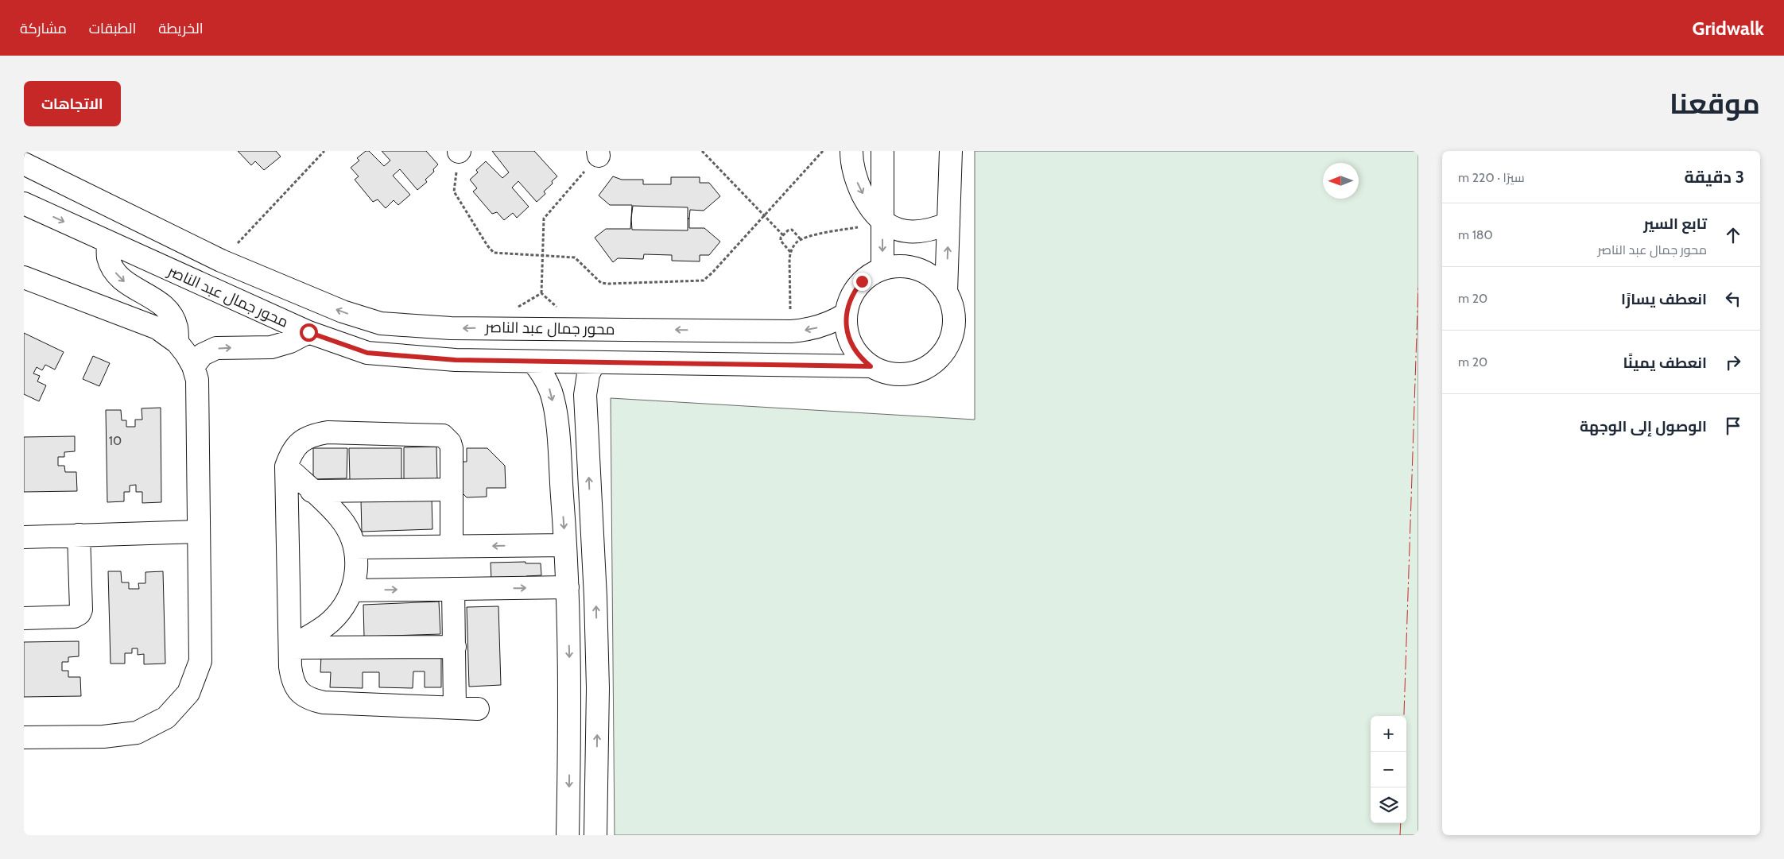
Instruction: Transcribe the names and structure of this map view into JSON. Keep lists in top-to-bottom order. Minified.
{"streets":{"street":["محور جمال عبد الناصر"]},"house_numbers":["10"],"north":"left","page":{"header":"Gridwalk","nav":["الخريطة","الطبقات","مشاركة"],"title":"موقعنا","buttons":"الاتجاهات","heading":["3 دقيقة","سيرًا · 220 m"],"list":[["تابع السير","محور جمال عبد الناصر","180 m"],["انعطف يسارًا","20 m"],["انعطف يمينًا","20 m"],"الوصول إلى الوجهة"],"map_buttons":["+","−"]}}
